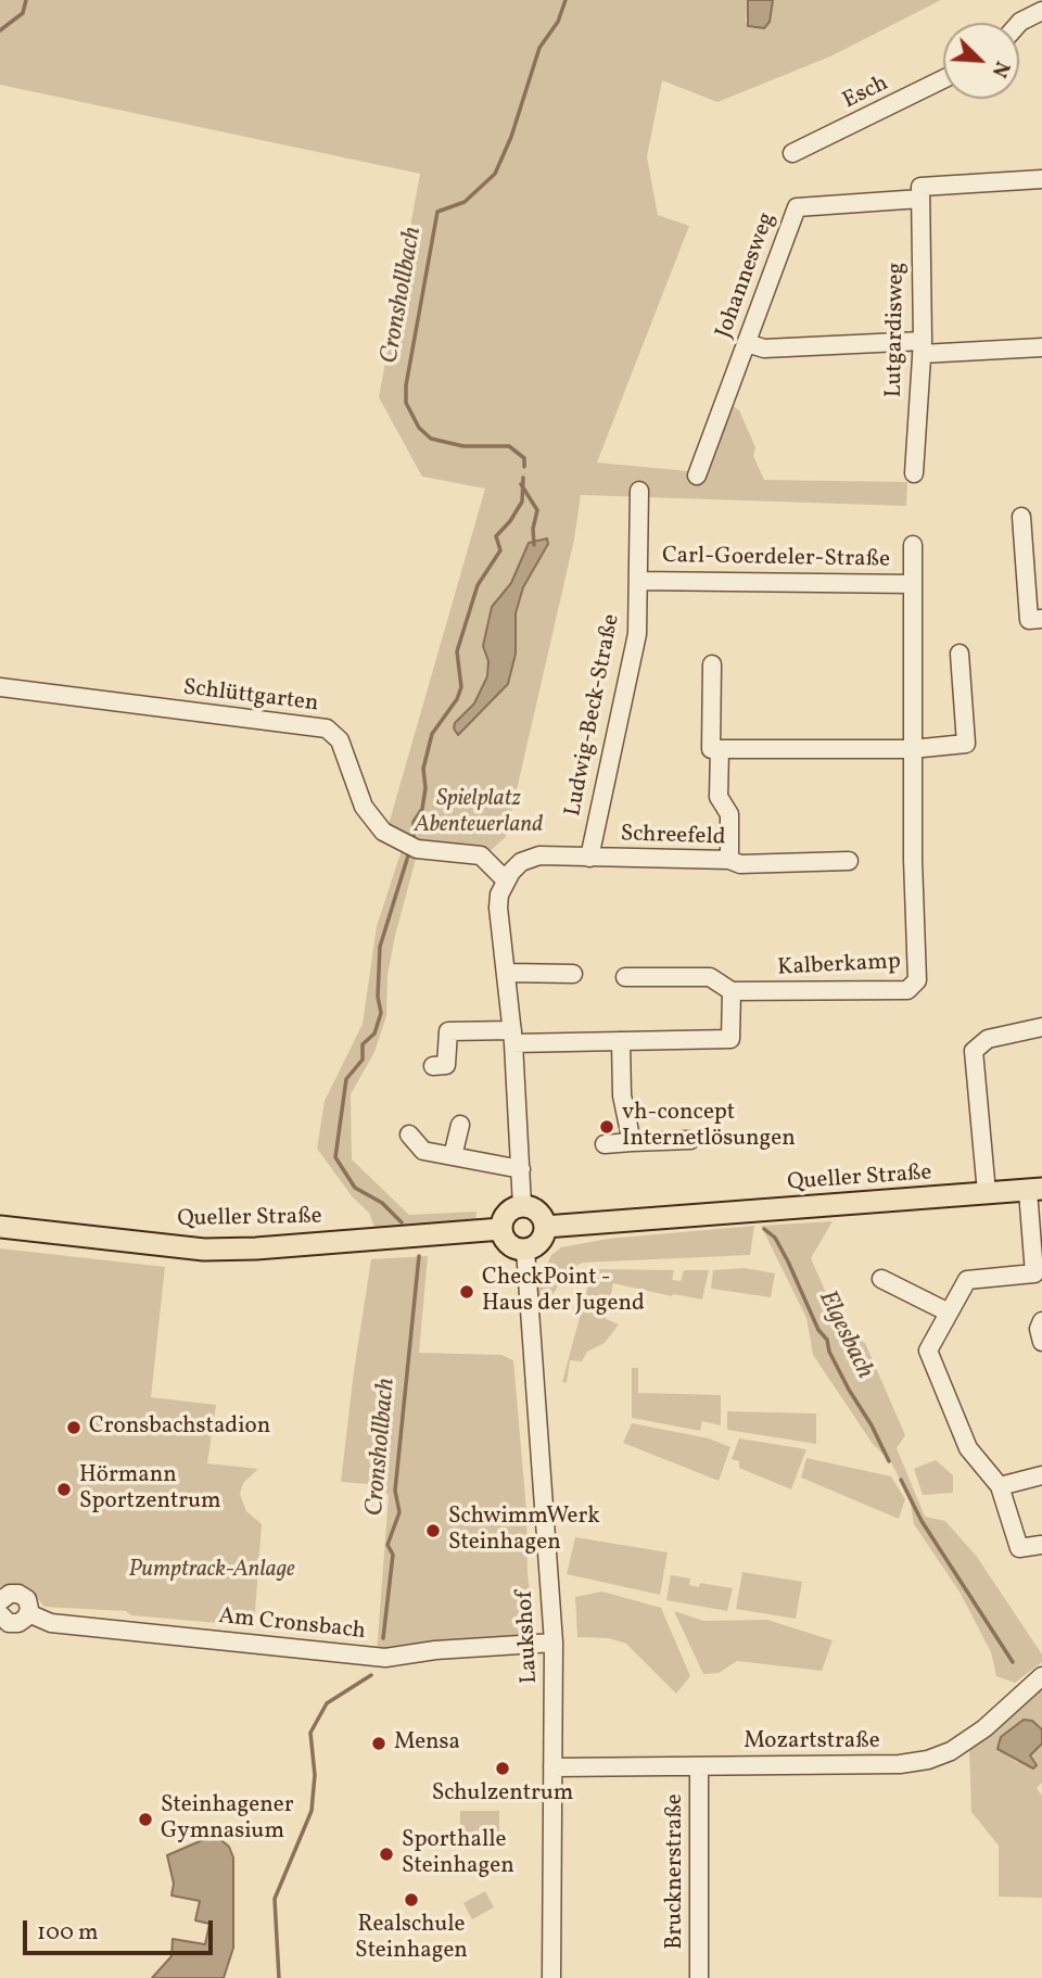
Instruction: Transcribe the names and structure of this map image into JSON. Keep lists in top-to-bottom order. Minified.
{"streets":{"main road":["Queller Straße"],"street":["Esch","Johannesweg","Lutgardisweg","Carl-Goerdeler-Straße","Schlüttgarten","Ludwig-Beck-Straße","Schreefeld","Kalberkamp","Am Cronsbach","Laukshof","Mozartstraße","Brucknerstraße"]},"crossings":[["Johannesweg","Lutgardisweg"],["Carl-Goerdeler-Straße","Ludwig-Beck-Straße"],["Carl-Goerdeler-Straße","Kalberkamp"],["Schlüttgarten","Schreefeld"],["Ludwig-Beck-Straße","Schreefeld"],["Queller Straße","Laukshof"],["Am Cronsbach","Laukshof"],["Laukshof","Mozartstraße"],["Mozartstraße","Brucknerstraße"]],"water":["Cronshollbach","Elgesbach"],"parks":["Spielplatz Abenteuerland","Pumptrack-Anlage"],"places":["vh-concept Internetlösungen","CheckPoint - Haus der Jugend","Cronsbachstadion","Hörmann Sportzentrum","SchwimmWerk Steinhagen","Mensa","Schulzentrum","Steinhagener Gymnasium","Sporthalle Steinhagen","Realschule Steinhagen"],"scale_bar":"100 m","north":"bottom right"}
